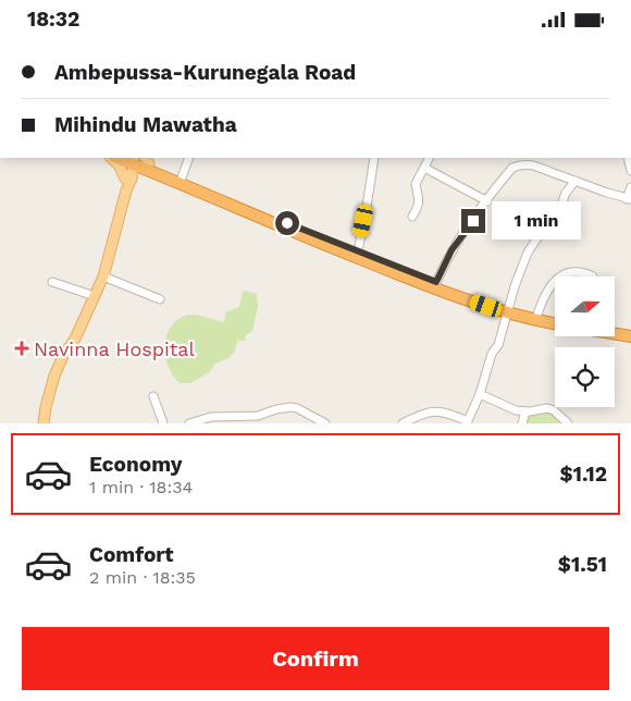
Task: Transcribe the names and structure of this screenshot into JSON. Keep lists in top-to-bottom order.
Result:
{
  "places": {
    "health": ["Navinna Hospital"]
  },
  "north": "right",
  "page": {
    "status": "18:32",
    "banner": ["Ambepussa-Kurunegala Road", "Mihindu Mawatha"],
    "bubble": "1 min",
    "list": [
      {
        "name": "Economy",
        "note": "1 min · 18:34",
        "value": "$1.12"
      },
      {
        "name": "Comfort",
        "note": "2 min · 18:35",
        "value": "$1.51"
      }
    ],
    "buttons": "Confirm"
  }
}
